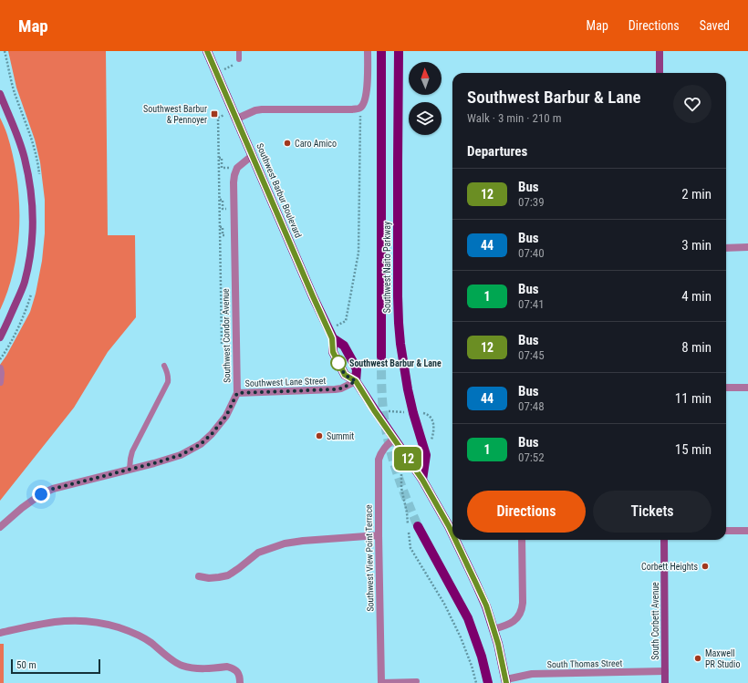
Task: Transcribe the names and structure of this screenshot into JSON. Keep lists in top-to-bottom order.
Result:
{
  "streets": {
    "main road": ["Southwest Barbur Boulevard", "Southwest Naito Parkway", "South Corbett Avenue"],
    "street": [
      "Southwest Condor Avenue",
      "Southwest Lane Street",
      "Southwest View Point Terrace",
      "South Thomas Street"
    ]
  },
  "crossings": [
    ["Southwest Barbur Boulevard", "Southwest Naito Parkway"],
    ["Southwest Barbur Boulevard", "Southwest Lane Street"],
    ["Southwest Barbur Boulevard", "Southwest View Point Terrace"],
    ["Southwest Barbur Boulevard", "South Thomas Street"],
    ["Southwest Condor Avenue", "Southwest Lane Street"],
    ["South Corbett Avenue", "South Thomas Street"]
  ],
  "places": {
    "transit": ["Southwest Barbur & Pennoyer"],
    "other": [
      "Caro Amico",
      "Southwest Barbur & Lane",
      "Summit",
      "Corbett Heights",
      "Maxwell PR Studio"
    ]
  },
  "lines": ["bus line 12"],
  "scale_bar": "50 m",
  "north": "top",
  "page": {
    "header": "Map",
    "nav": ["Map", "Directions", "Saved"],
    "on_map": "12",
    "heading": [
      ["Southwest Barbur & Lane", "Walk · 3 min · 210 m"],
      "Departures"
    ],
    "list": [
      {
        "mark": "12",
        "name": "Bus",
        "note": "07:39",
        "value": "2 min"
      },
      {
        "mark": "44",
        "name": "Bus",
        "note": "07:40",
        "value": "3 min"
      },
      {
        "mark": "1",
        "name": "Bus",
        "note": "07:41",
        "value": "4 min"
      },
      {
        "mark": "12",
        "name": "Bus",
        "note": "07:45",
        "value": "8 min"
      },
      {
        "mark": "44",
        "name": "Bus",
        "note": "07:48",
        "value": "11 min"
      },
      {
        "mark": "1",
        "name": "Bus",
        "note": "07:52",
        "value": "15 min"
      }
    ],
    "buttons": ["Directions", "Tickets"],
    "scale": "50 m"
  }
}
